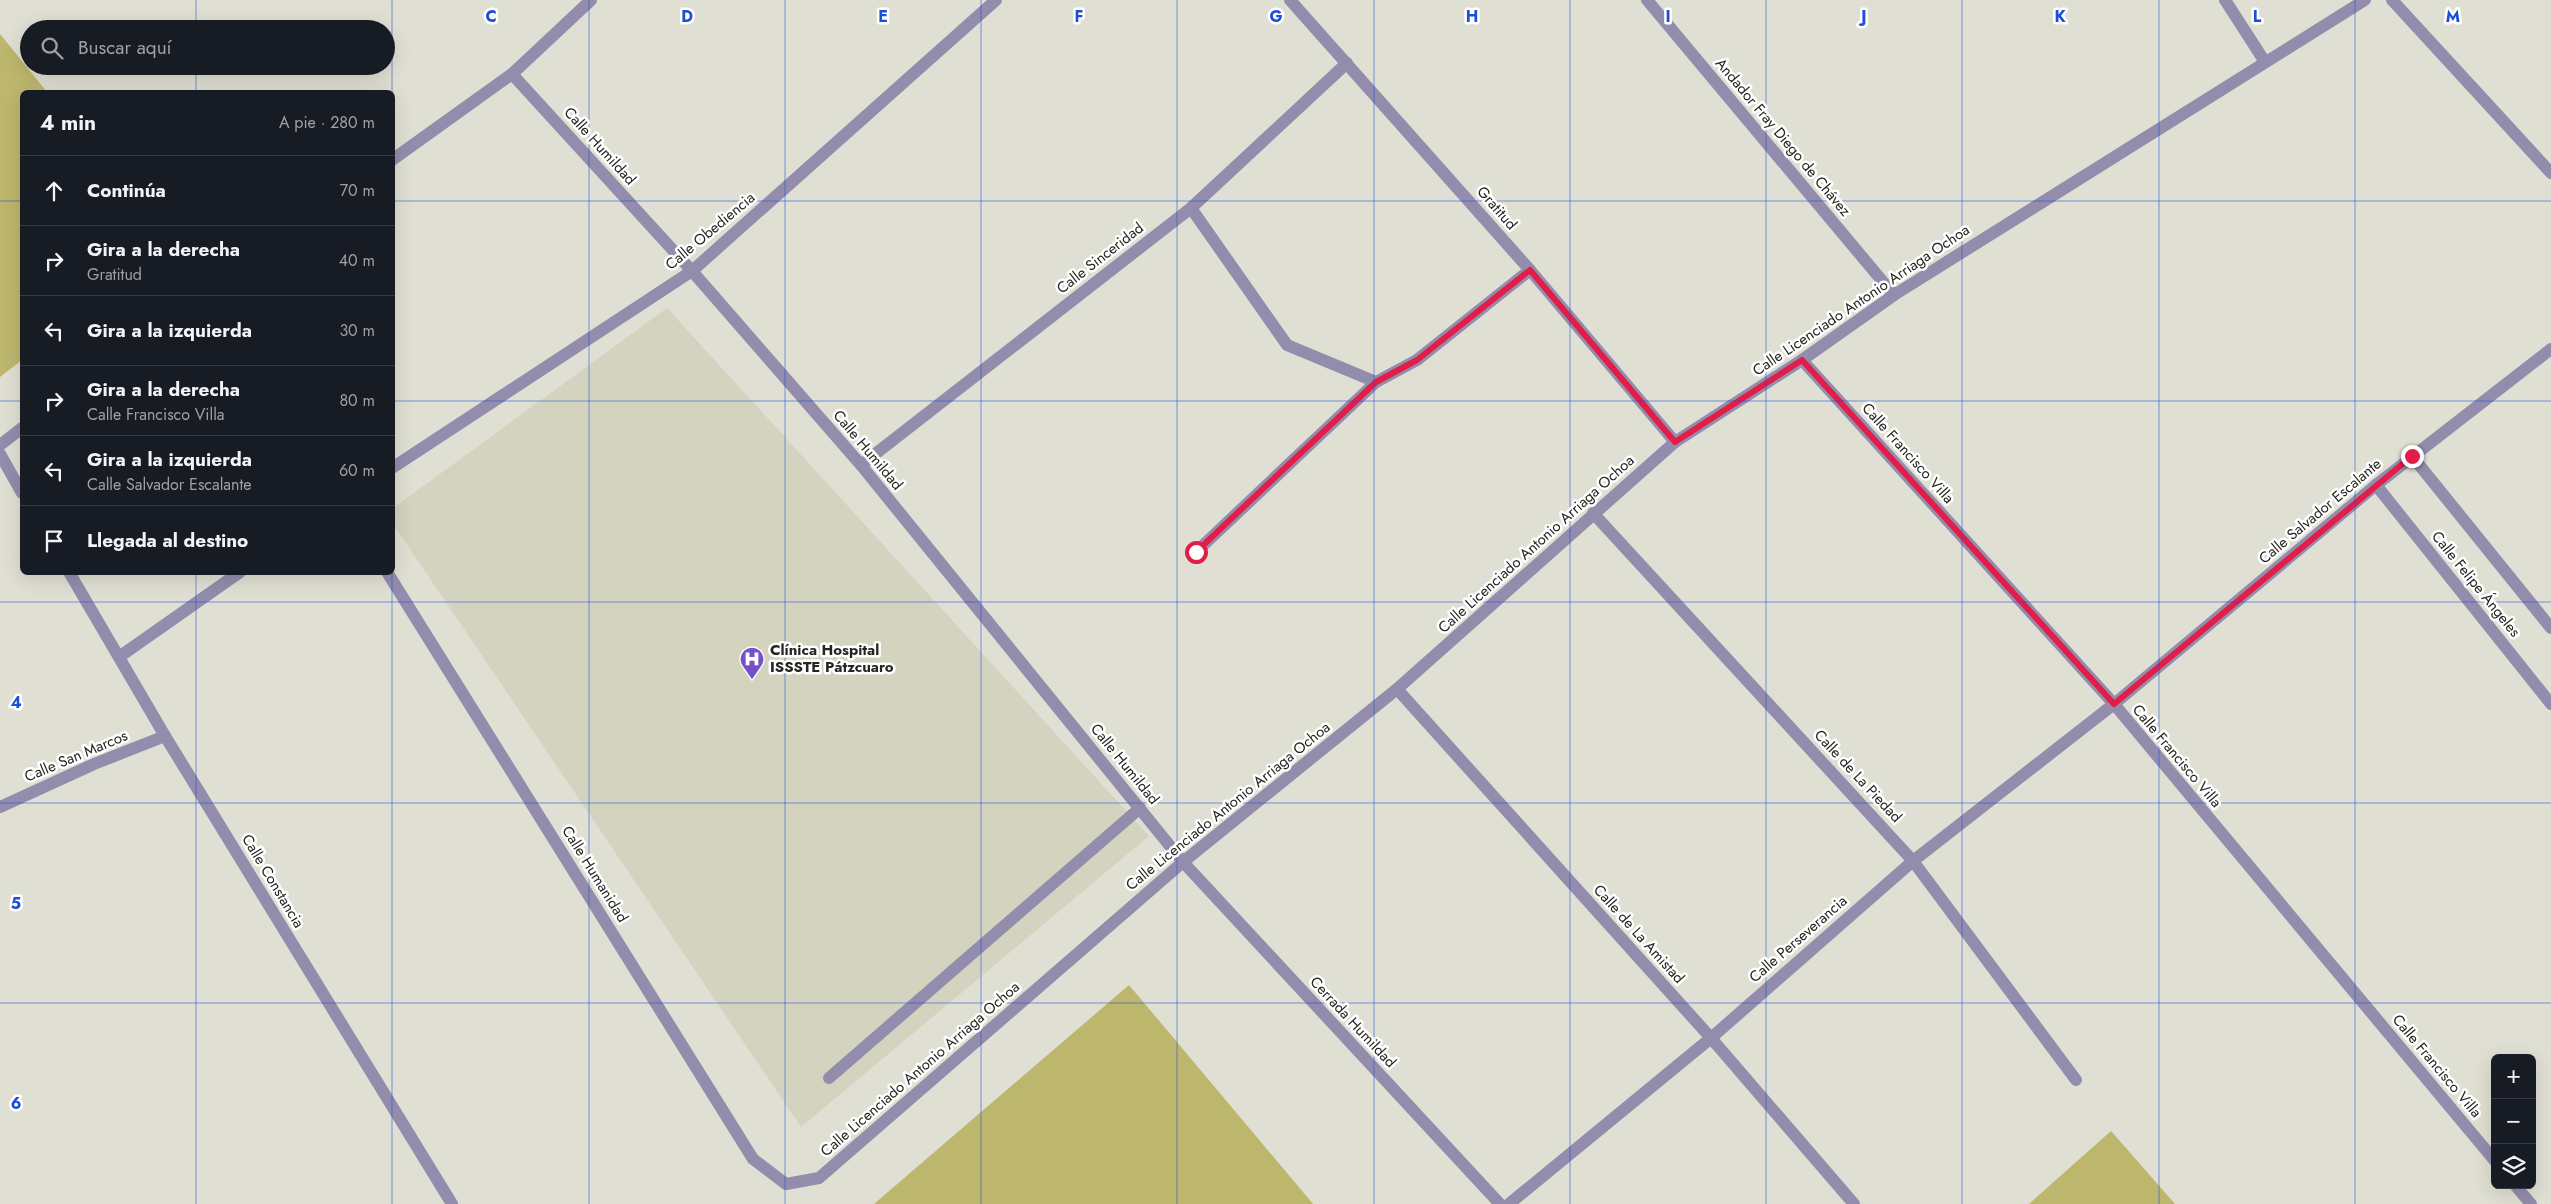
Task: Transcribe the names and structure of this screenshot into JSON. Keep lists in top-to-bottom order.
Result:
{
  "streets": {
    "street": [
      "Andador Fray Diego de Chávez",
      "Calle Humildad",
      "Gratitud",
      "Calle Obediencia",
      "Calle Sinceridad",
      "Calle Licenciado Antonio Arriaga Ochoa",
      "Calle Francisco Villa",
      "Calle Salvador Escalante",
      "Calle Felipe Ángeles",
      "Calle San Marcos",
      "Calle de La Piedad",
      "Calle Humanidad",
      "Calle Constancia",
      "Calle de La Amistad",
      "Calle Perseverancia",
      "Cerrada Humildad"
    ]
  },
  "crossings": [
    ["Andador Fray Diego de Chávez", "Calle Licenciado Antonio Arriaga Ochoa"],
    ["Calle Humildad", "Calle Obediencia"],
    ["Calle Humildad", "Calle Sinceridad"],
    ["Calle Humildad", "Calle Licenciado Antonio Arriaga Ochoa"],
    ["Calle Humildad", "Cerrada Humildad"],
    ["Gratitud", "Calle Sinceridad"],
    ["Gratitud", "Calle Licenciado Antonio Arriaga Ochoa"],
    ["Calle Licenciado Antonio Arriaga Ochoa", "Calle Francisco Villa"],
    ["Calle Licenciado Antonio Arriaga Ochoa", "Calle de La Piedad"],
    ["Calle Licenciado Antonio Arriaga Ochoa", "Calle Humanidad"],
    ["Calle Licenciado Antonio Arriaga Ochoa", "Calle de La Amistad"],
    ["Calle Licenciado Antonio Arriaga Ochoa", "Cerrada Humildad"],
    ["Calle Francisco Villa", "Calle Salvador Escalante"],
    ["Calle Francisco Villa", "Calle Perseverancia"],
    ["Calle Salvador Escalante", "Calle Felipe Ángeles"],
    ["Calle Salvador Escalante", "Calle Perseverancia"],
    ["Calle San Marcos", "Calle Constancia"],
    ["Calle de La Piedad", "Calle Perseverancia"],
    ["Calle de La Amistad", "Calle Perseverancia"]
  ],
  "places": {
    "hospital": ["Clínica Hospital ISSSTE Pátzcuaro"]
  },
  "page": {
    "search": "Buscar aquí",
    "heading": ["4 min", "A pie · 280 m"],
    "list": [
      ["Continúa", "70 m"],
      ["Gira a la derecha", "Gratitud", "40 m"],
      ["Gira a la izquierda", "30 m"],
      ["Gira a la derecha", "Calle Francisco Villa", "80 m"],
      ["Gira a la izquierda", "Calle Salvador Escalante", "60 m"],
      "Llegada al destino"
    ],
    "map_buttons": ["+", "−"]
  },
  "grid": {
    "columns": [
      "C",
      "D",
      "E",
      "F",
      "G",
      "H",
      "I",
      "J",
      "K",
      "L",
      "M"
    ],
    "rows": ["4", "5", "6"]
  }
}
